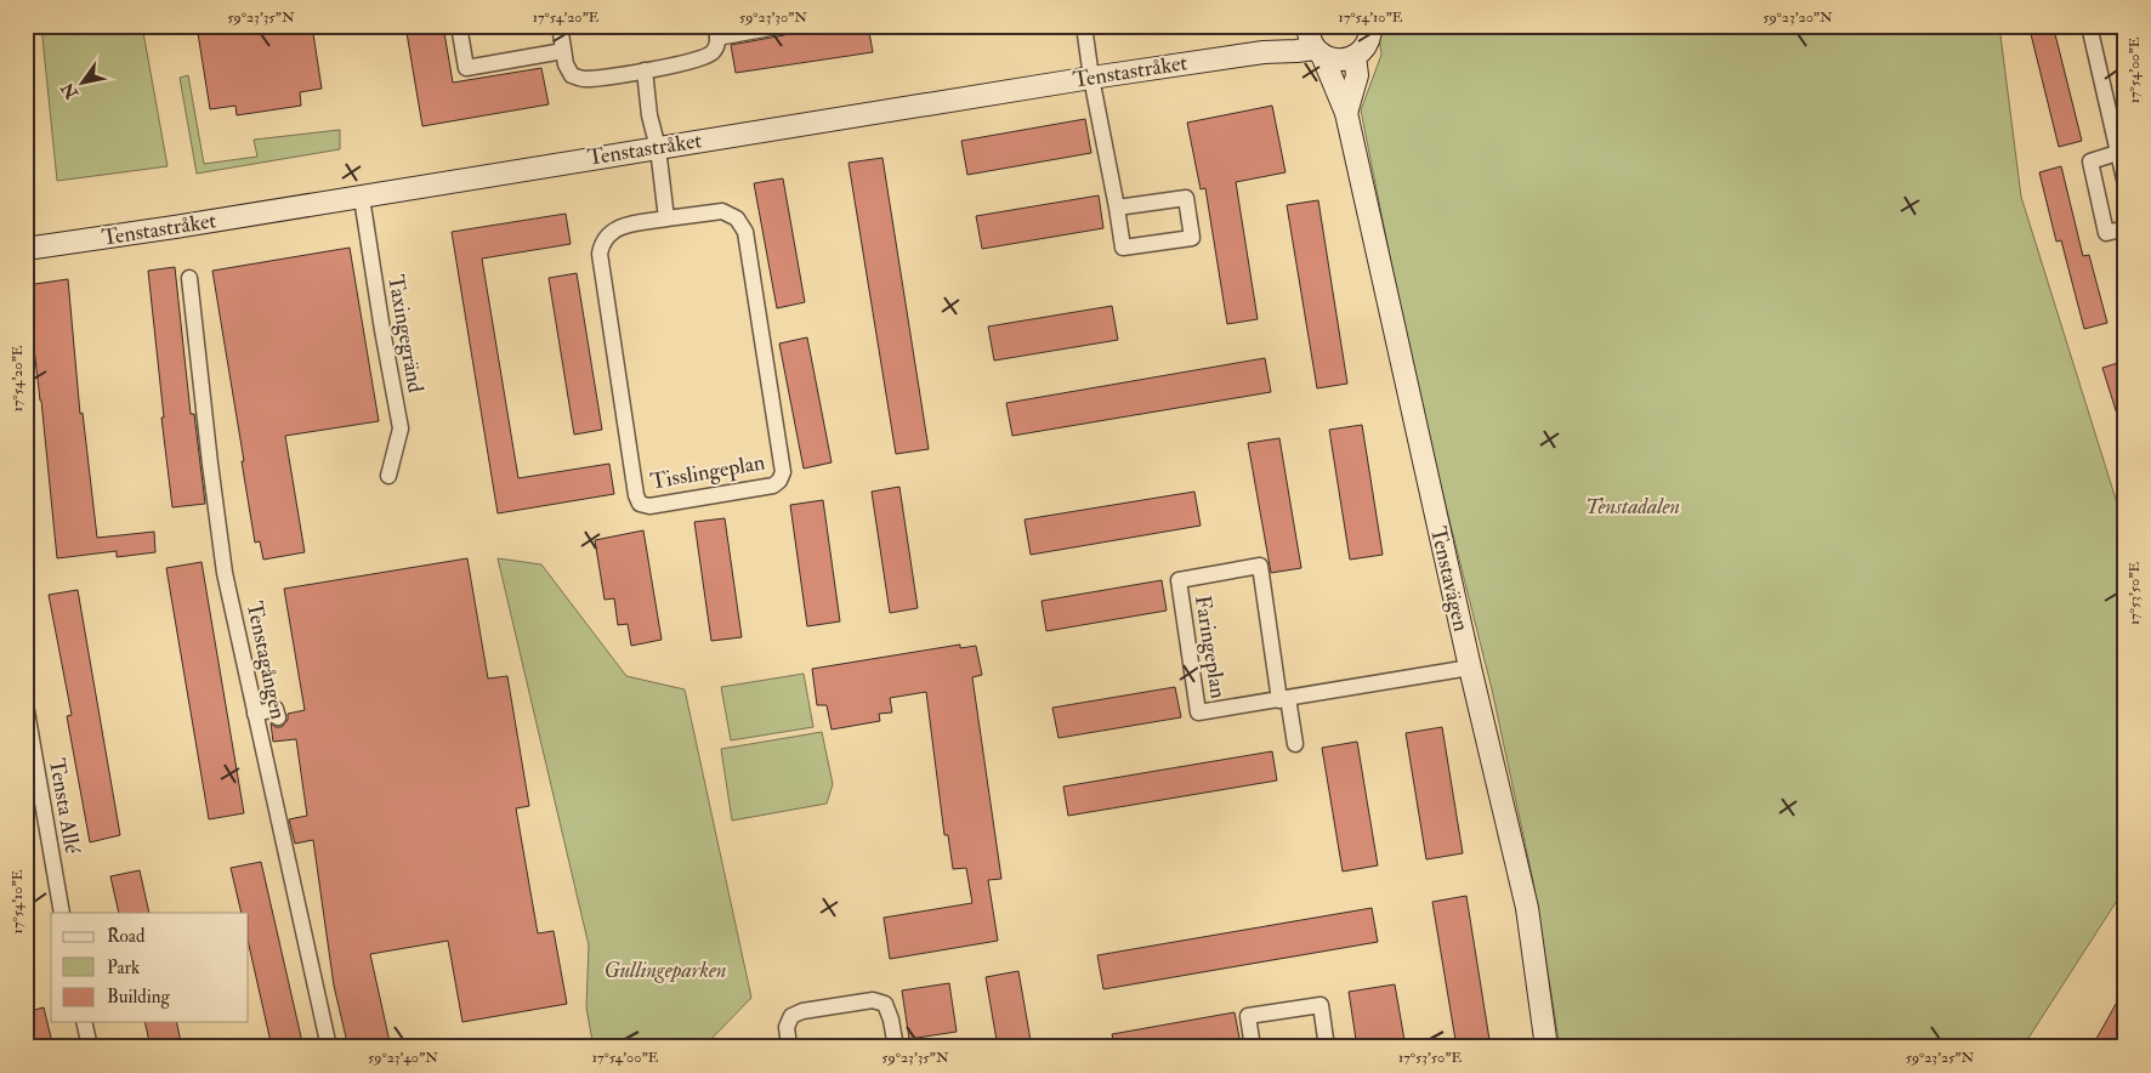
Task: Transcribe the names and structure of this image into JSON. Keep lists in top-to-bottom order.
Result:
{
  "streets": {
    "street": [
      "Tenstastråket",
      "Taxingegränd",
      "Tisslingeplan",
      "Tenstavägen",
      "Faringeplan",
      "Tenstagången",
      "Tensta Allé"
    ]
  },
  "crossings": [
    ["Tenstastråket", "Taxingegränd"],
    ["Tenstastråket", "Tenstavägen"],
    ["Tenstavägen", "Faringeplan"]
  ],
  "parks": ["Tenstadalen", "Gullingeparken"],
  "legend": ["Road", "Park", "Building"],
  "north": "bottom left",
  "coordinates": [
    "59°23'35\"N",
    "17°54'20\"E",
    "59°23'30\"N",
    "17°54'10\"E",
    "59°23'20\"N",
    "17°54'00\"E",
    "17°53'50\"E",
    "59°23'40\"N",
    "59°23'25\"N"
  ]
}
